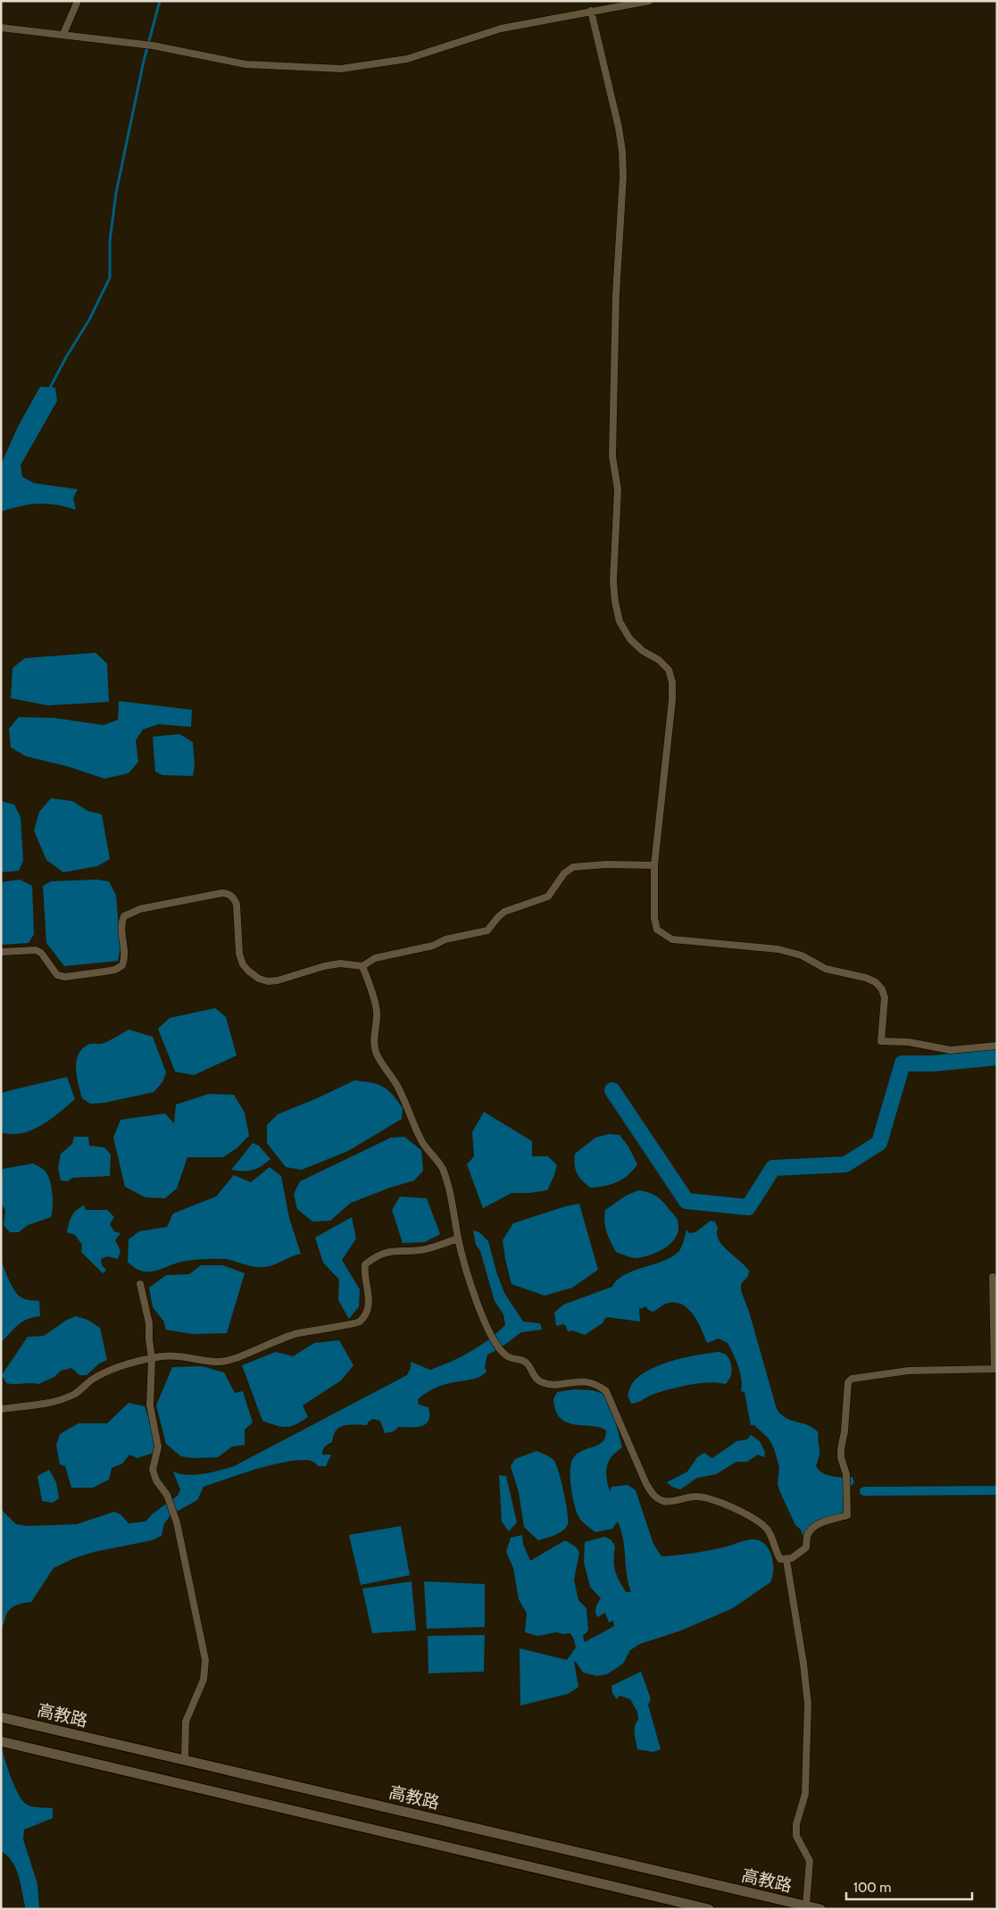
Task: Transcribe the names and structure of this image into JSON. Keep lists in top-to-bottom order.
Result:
{
  "streets": {
    "main road": ["高教路"]
  },
  "scale_bar": "100 m"
}
